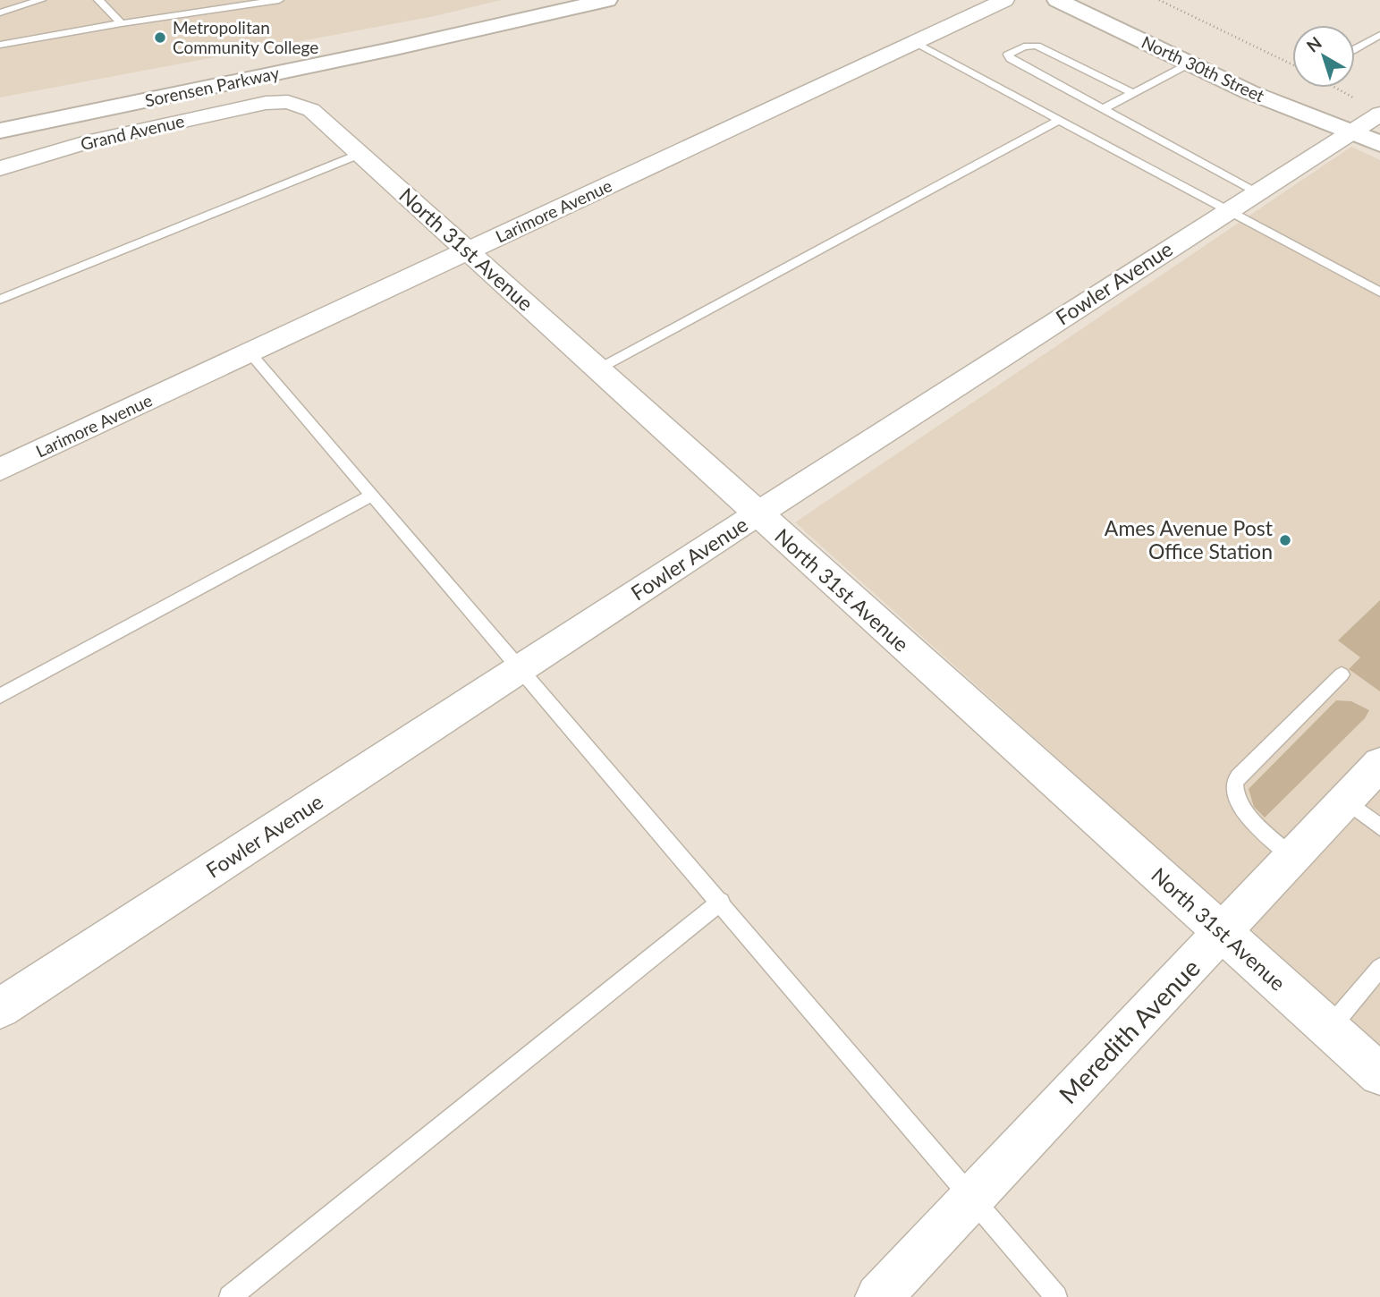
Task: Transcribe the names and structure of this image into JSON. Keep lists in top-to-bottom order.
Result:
{
  "streets": {
    "main road": ["North 30th Street", "Sorensen Parkway"],
    "street": [
      "Grand Avenue",
      "Larimore Avenue",
      "North 31st Avenue",
      "Fowler Avenue",
      "Meredith Avenue"
    ]
  },
  "crossings": [
    ["North 30th Street", "Fowler Avenue"],
    ["Grand Avenue", "North 31st Avenue"],
    ["Larimore Avenue", "North 31st Avenue"],
    ["North 31st Avenue", "Fowler Avenue"],
    ["North 31st Avenue", "Meredith Avenue"]
  ],
  "places": ["Metropolitan Community College", "Ames Avenue Post Office Station"],
  "north": "top left"
}
